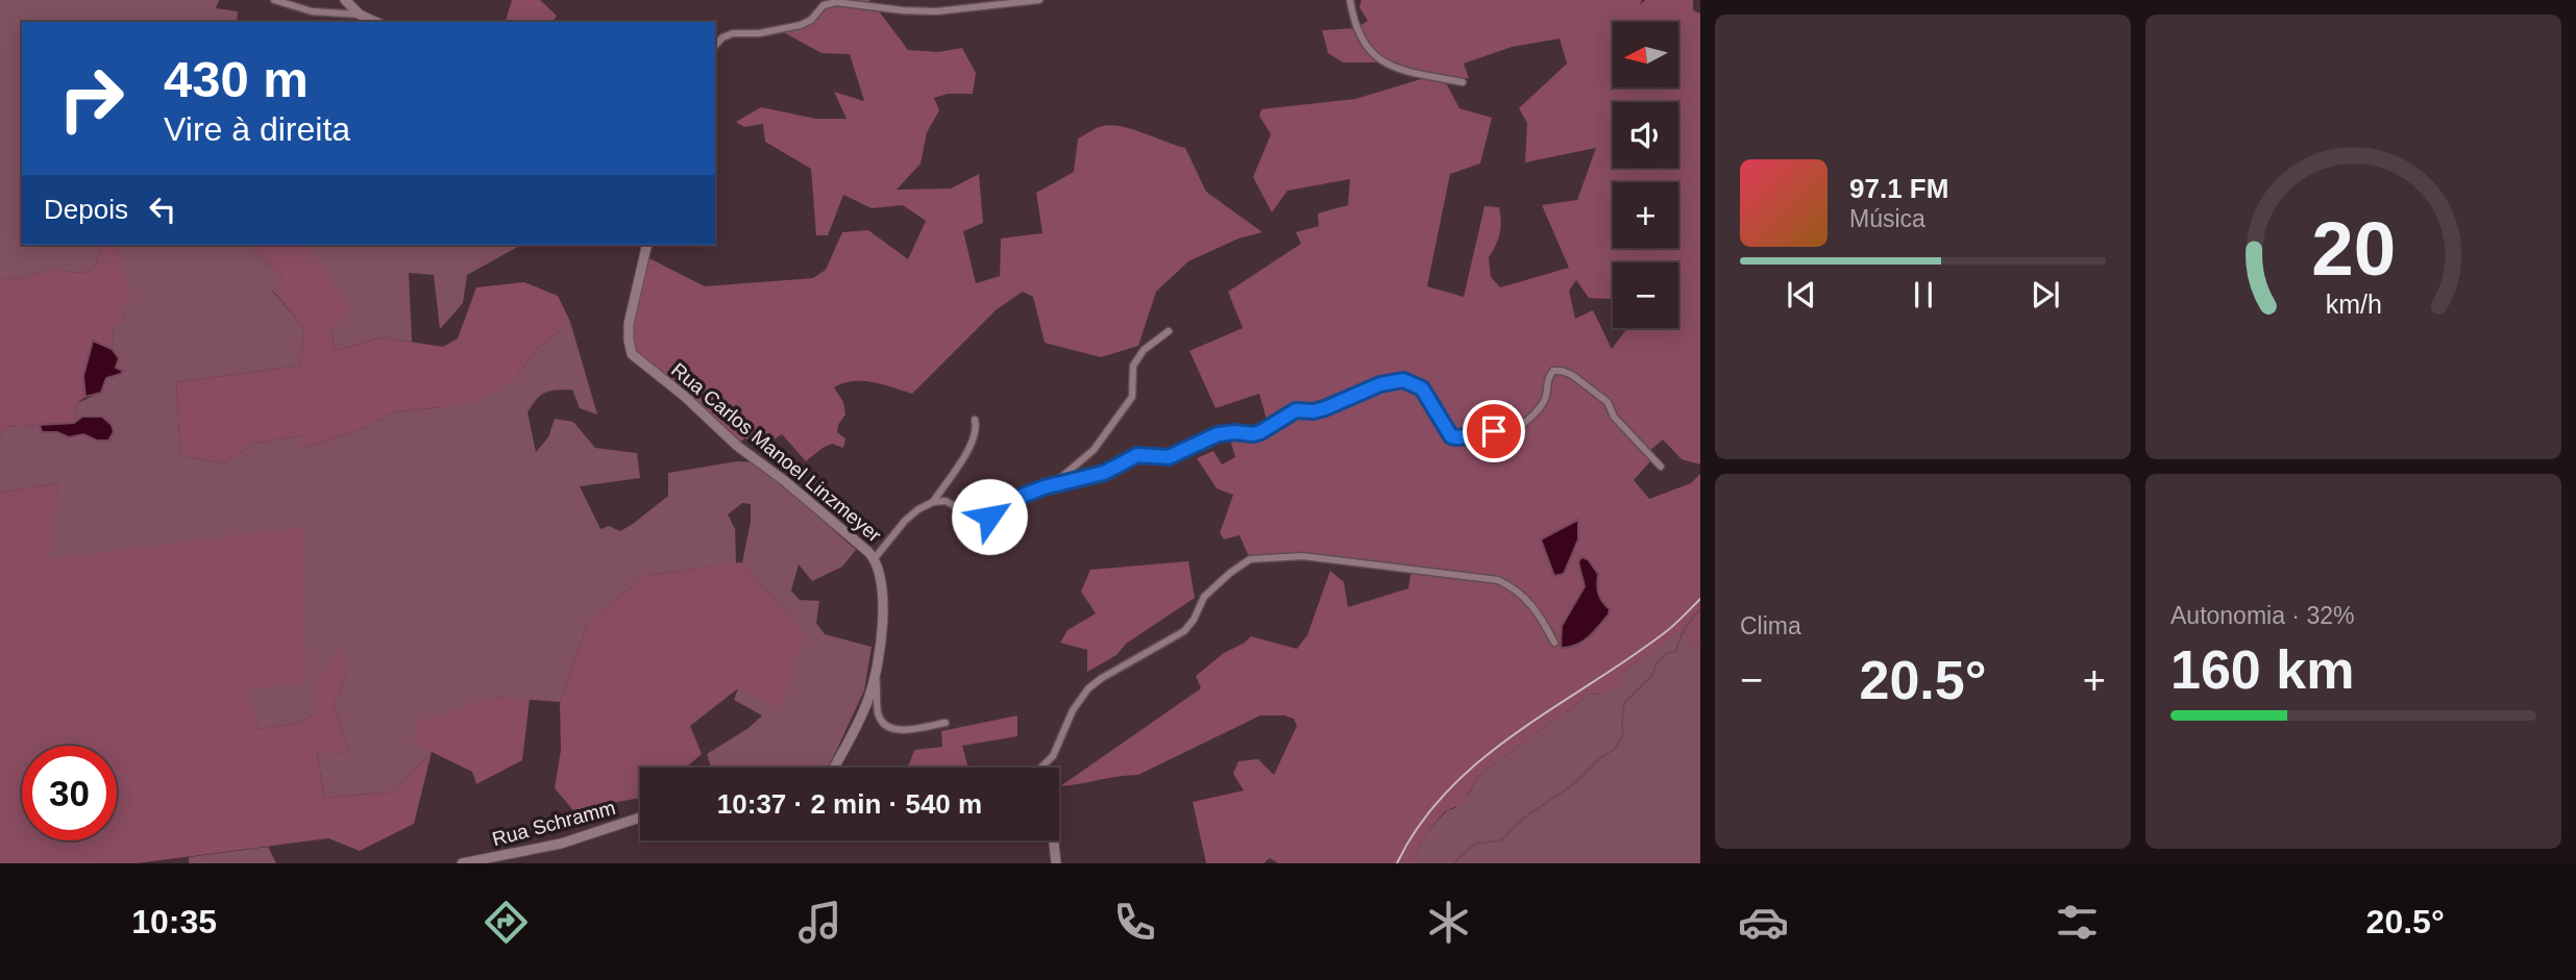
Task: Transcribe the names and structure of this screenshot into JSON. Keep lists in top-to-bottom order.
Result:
{
  "streets": {
    "street": ["Rua Carlos Manoel Linzmeyer", "Rua Schramm"]
  },
  "north": "left",
  "page": {
    "map_buttons": ["+", "−"],
    "turn": ["430 m", "Vire à direita"],
    "song": ["97.1 FM", "Música"],
    "then": "Depois",
    "tile": [
      "Clima",
      ["Autonomia · 32%", "160 km"]
    ],
    "heat": ["−", "20.5°", "+"],
    "limit": "30",
    "trip": "10:37 · 2 min · 540 m",
    "tabs": ["10:35", "20.5°"],
    "gauge": ["20", "km/h"]
  }
}
